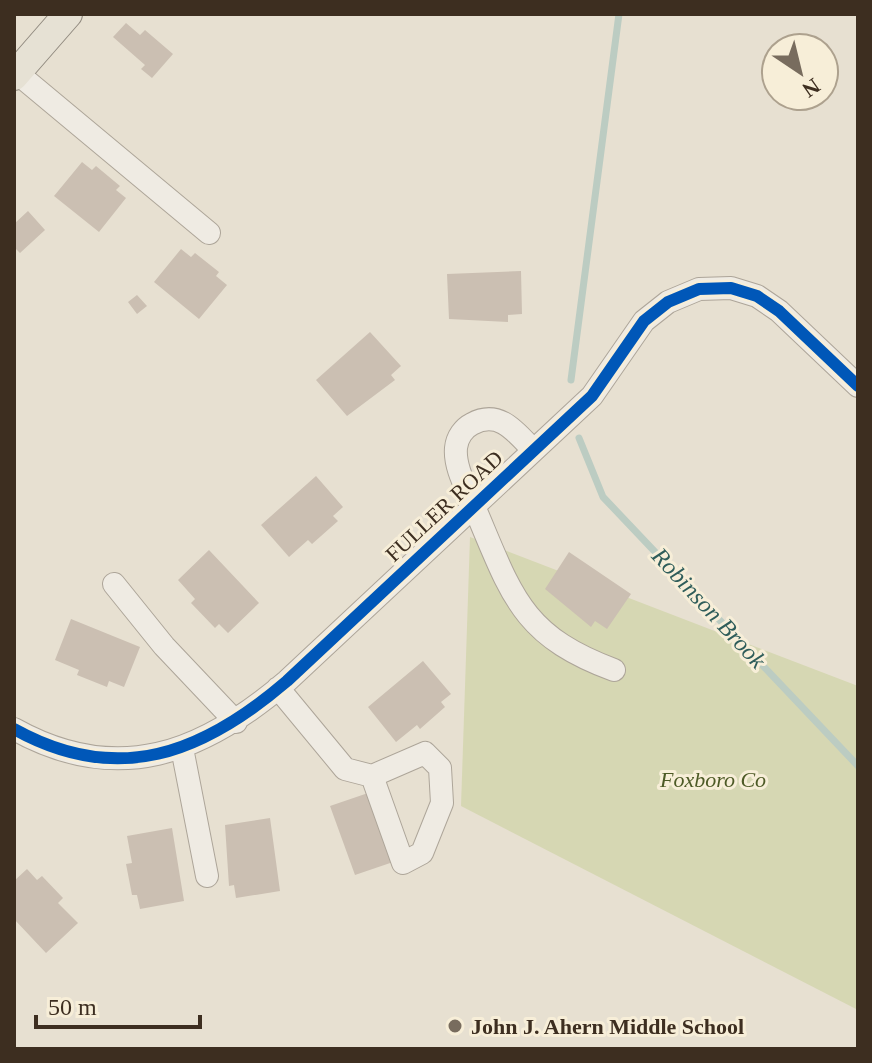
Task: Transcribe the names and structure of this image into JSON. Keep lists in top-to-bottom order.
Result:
{
  "streets": {
    "street": ["FULLER ROAD"]
  },
  "water": ["Robinson Brook"],
  "parks": ["Foxboro Co"],
  "places": ["John J. Ahern Middle School"],
  "scale_bar": "50 m",
  "north": "bottom right"
}
